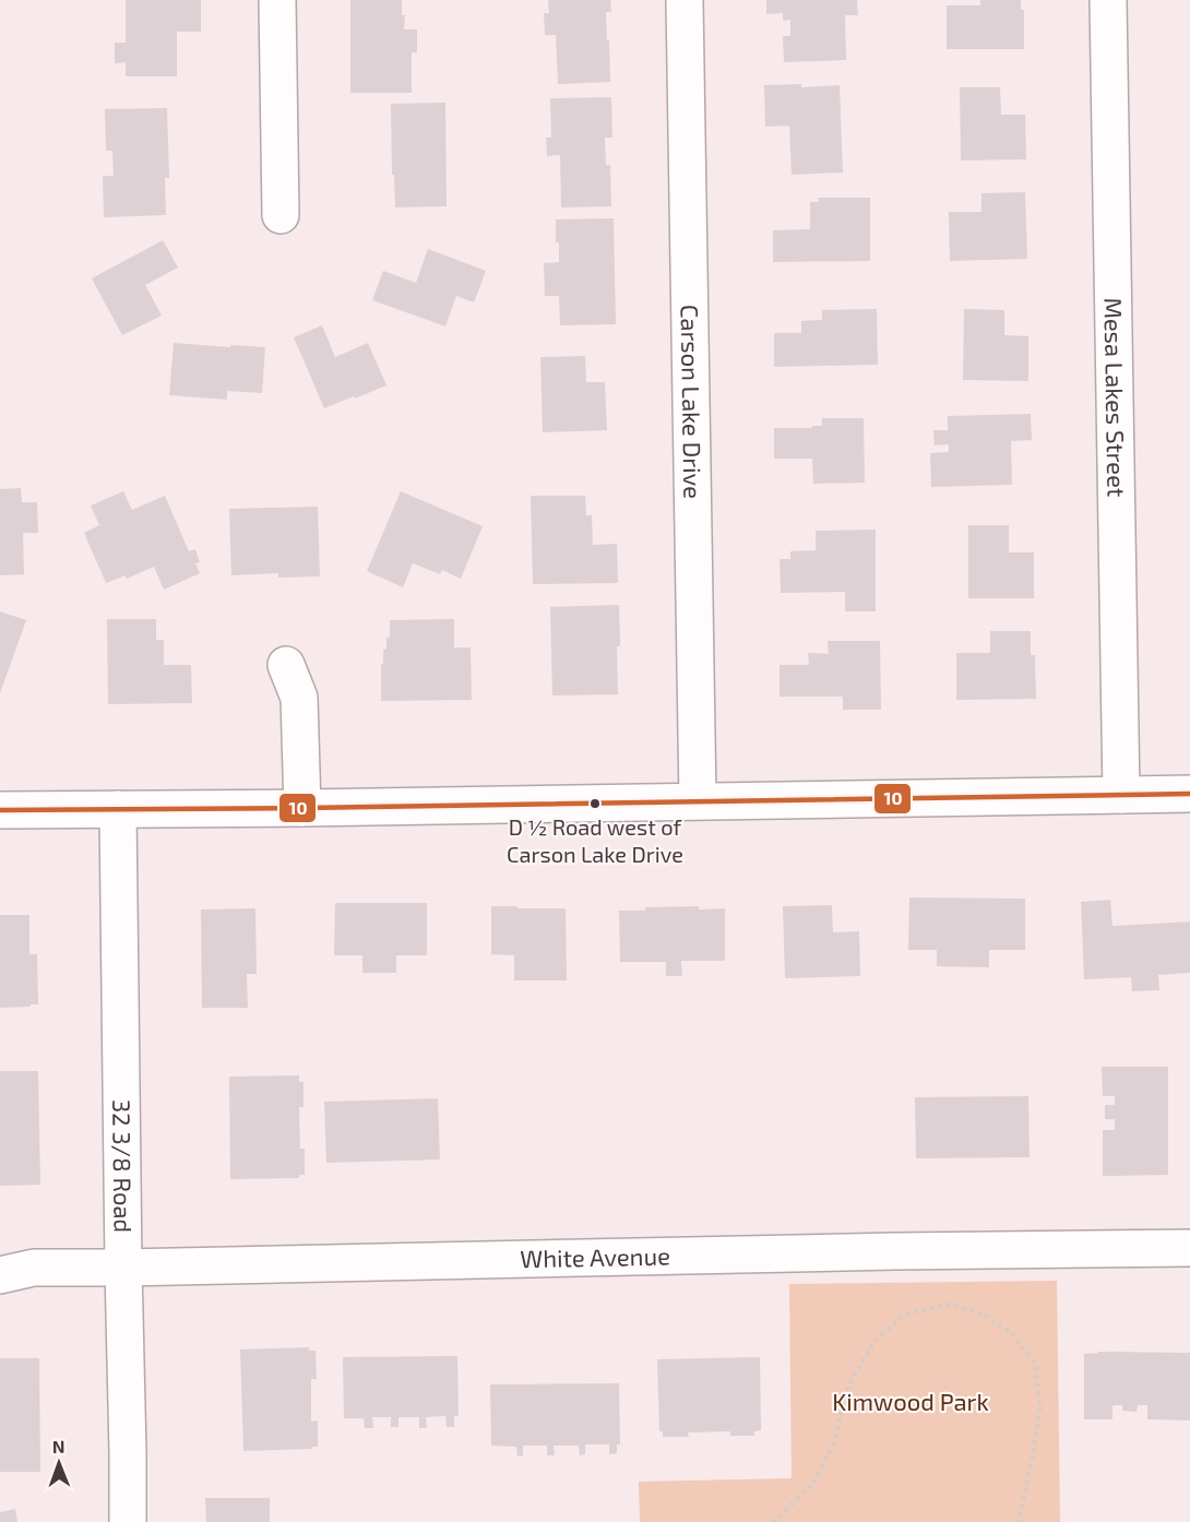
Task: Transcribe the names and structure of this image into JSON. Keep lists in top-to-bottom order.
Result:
{
  "streets": {
    "street": [
      "Mesa Lakes Street",
      "Carson Lake Drive",
      "32 3/8 Road",
      "White Avenue"
    ]
  },
  "crossings": [
    ["32 3/8 Road", "White Avenue"]
  ],
  "parks": ["Kimwood Park"],
  "places": ["D ½ Road west of Carson Lake Drive"],
  "lines": ["transit line 10"],
  "north": "top"
}
